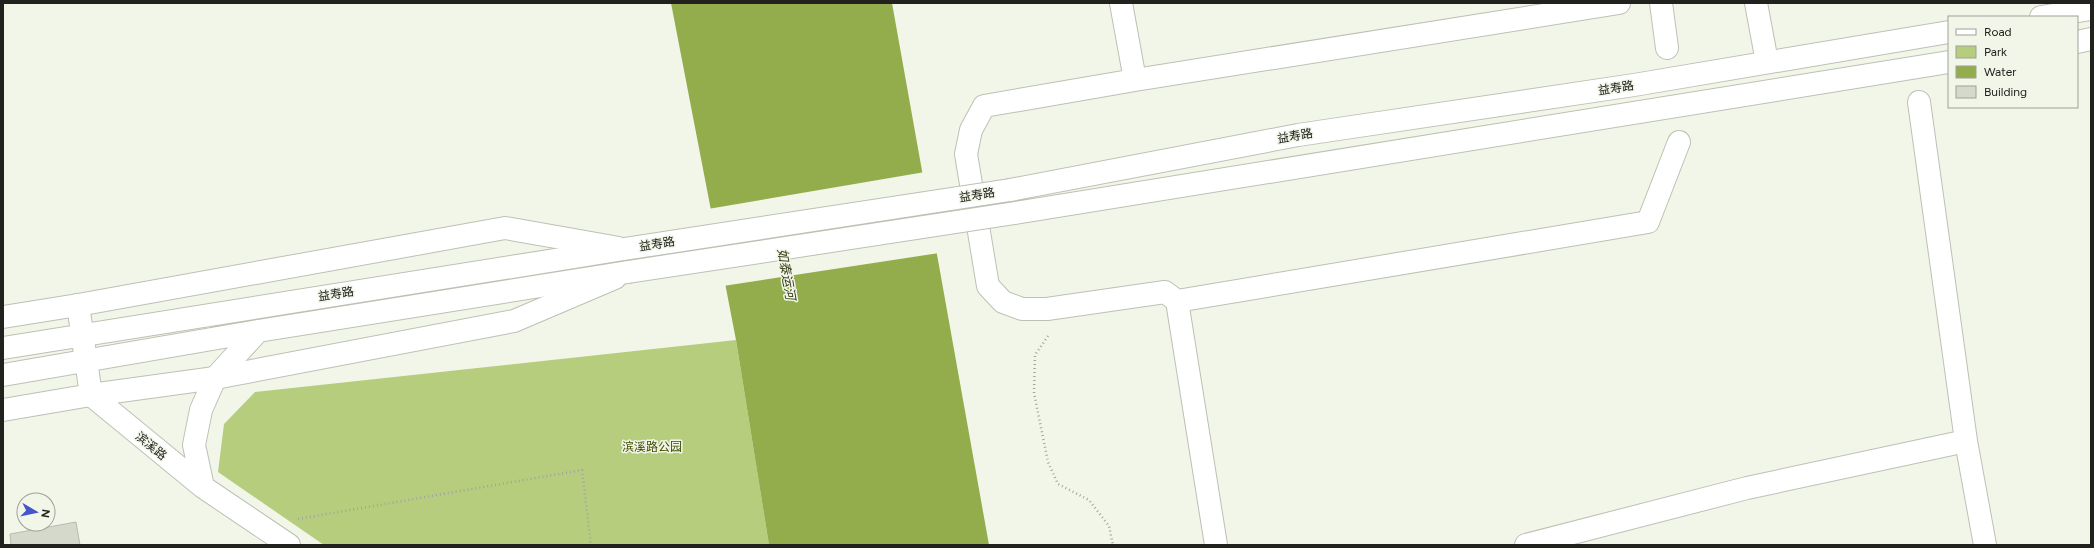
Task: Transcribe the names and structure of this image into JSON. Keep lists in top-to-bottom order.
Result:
{
  "streets": {
    "street": ["益寿路", "滨溪路"]
  },
  "water": ["如泰运河"],
  "parks": ["滨溪路公园"],
  "legend": [
    "Road",
    "Park",
    "Water",
    "Building"
  ],
  "north": "right"
}
